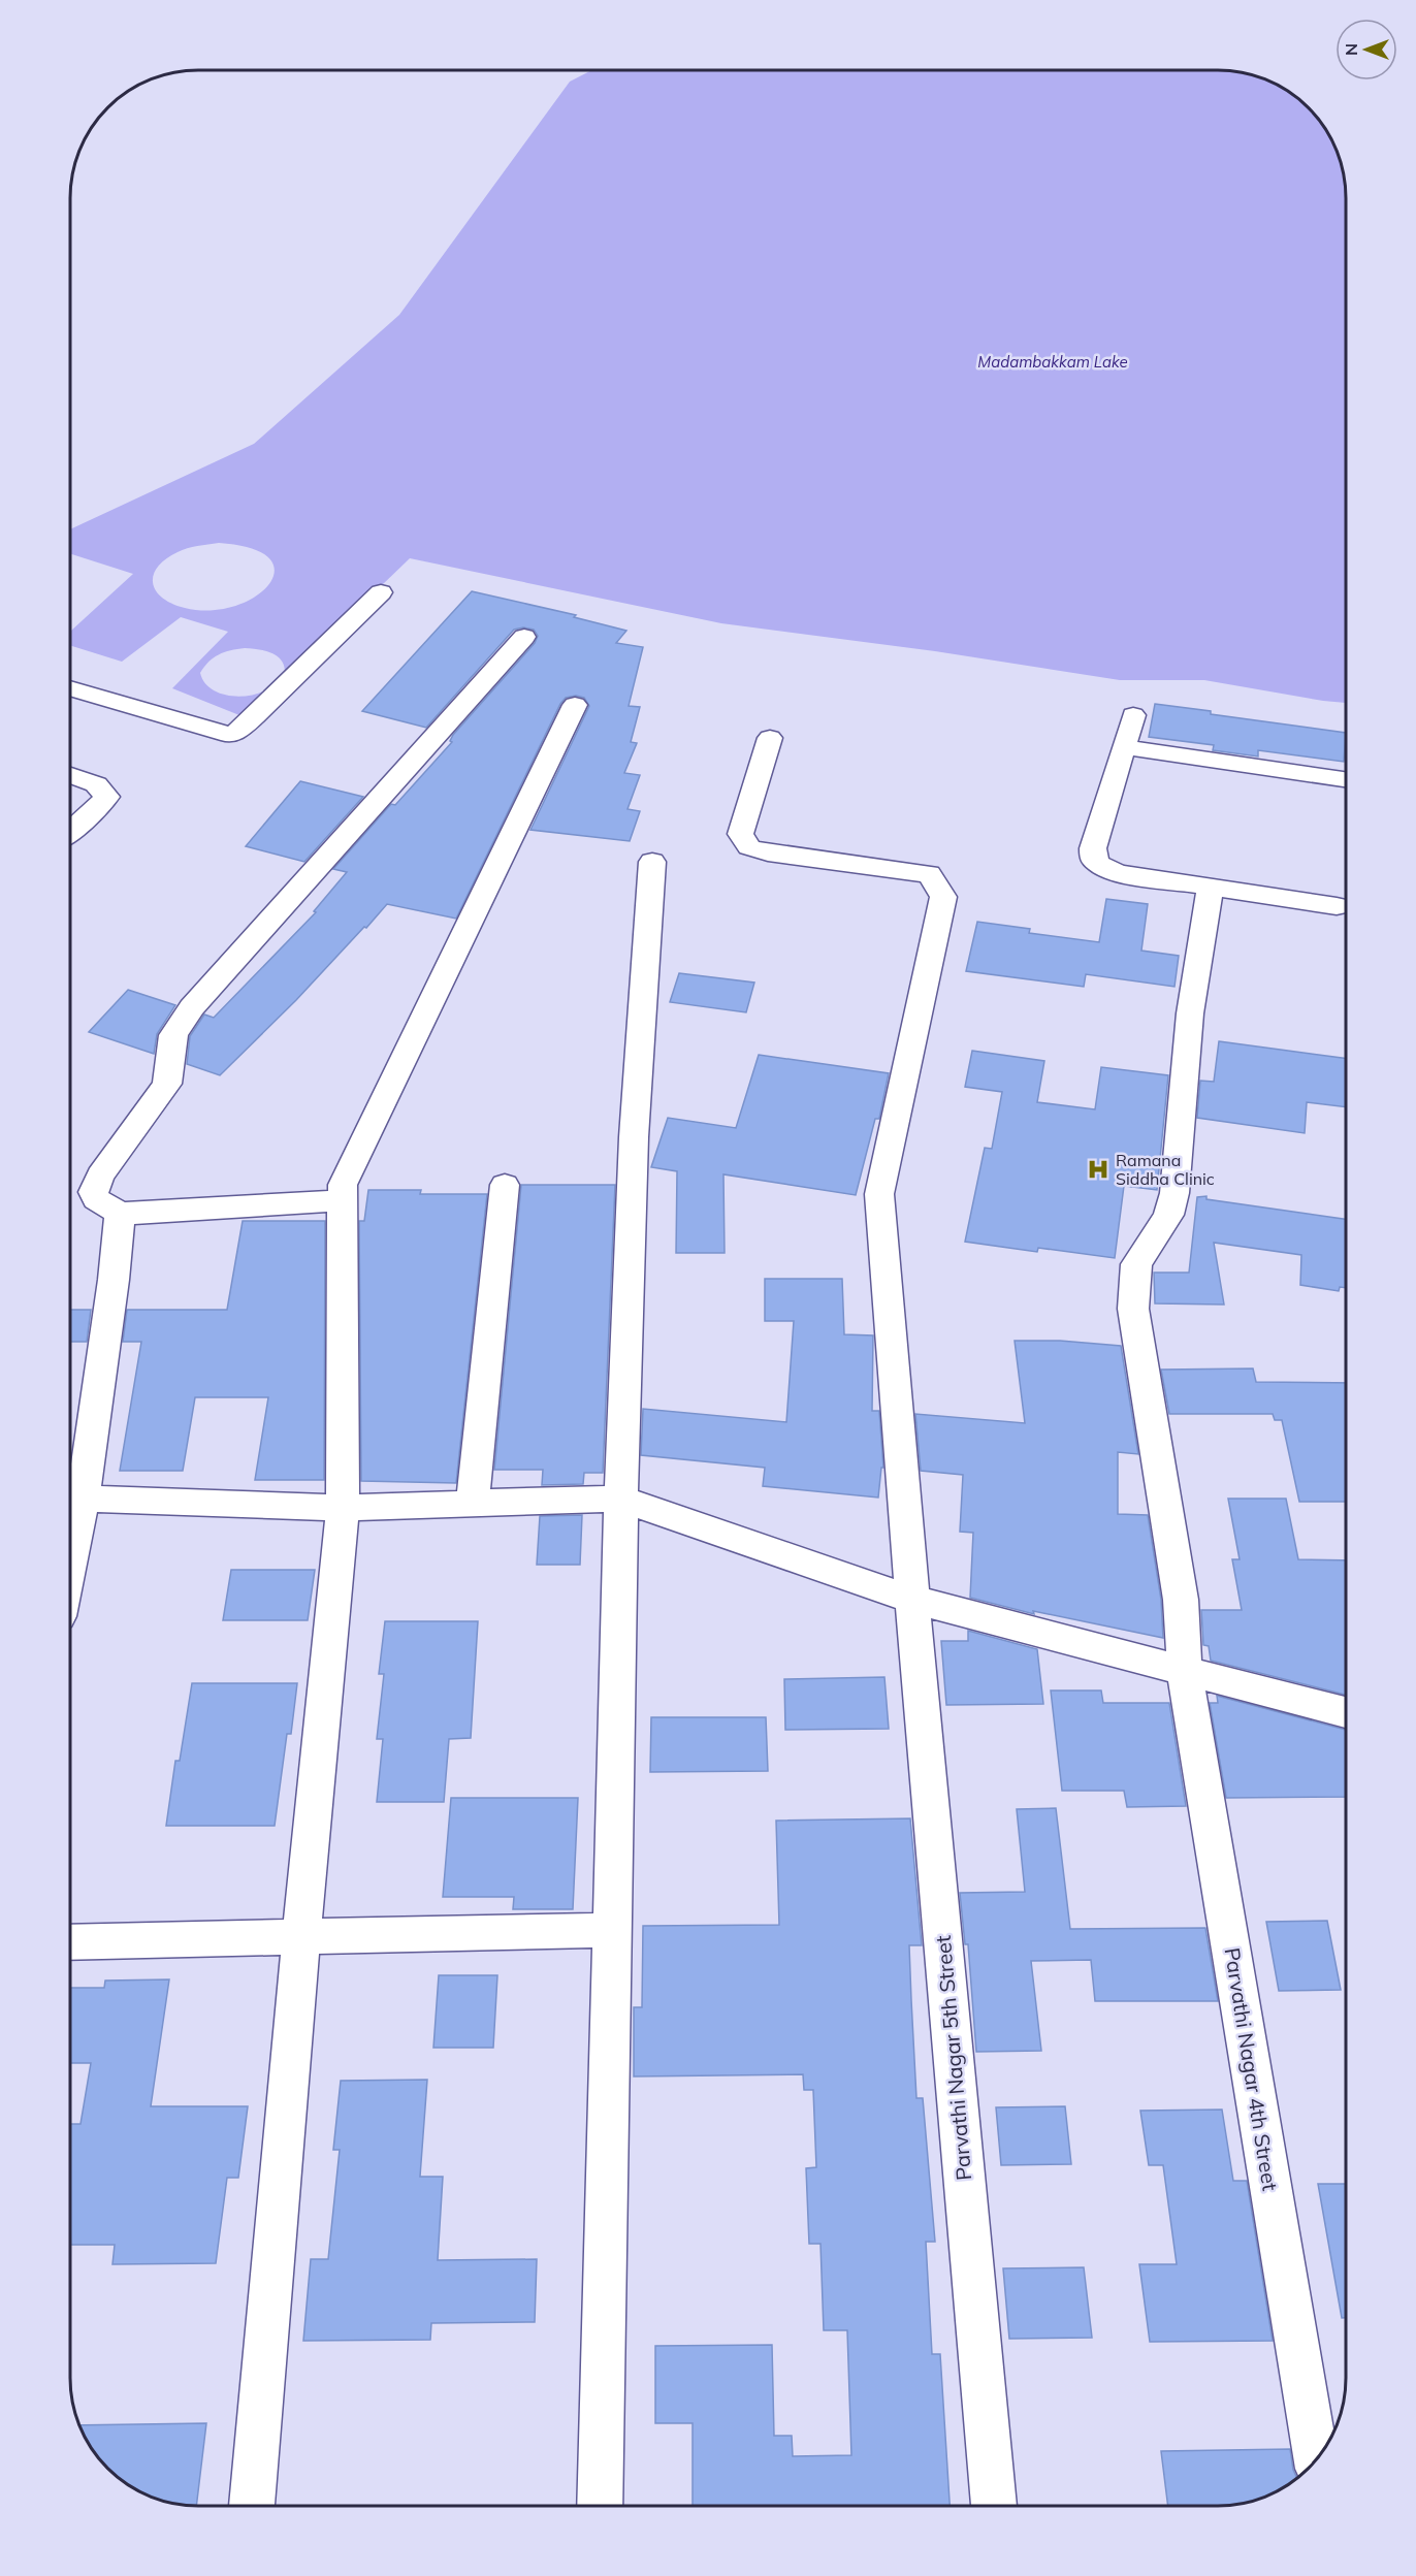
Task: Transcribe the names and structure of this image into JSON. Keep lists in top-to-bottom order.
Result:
{
  "streets": {
    "street": ["Parvathi Nagar 5th Street", "Parvathi Nagar 4th Street"]
  },
  "water": ["Madambakkam Lake"],
  "places": {
    "hospital": ["Ramana Siddha Clinic"]
  },
  "north": "left"
}
